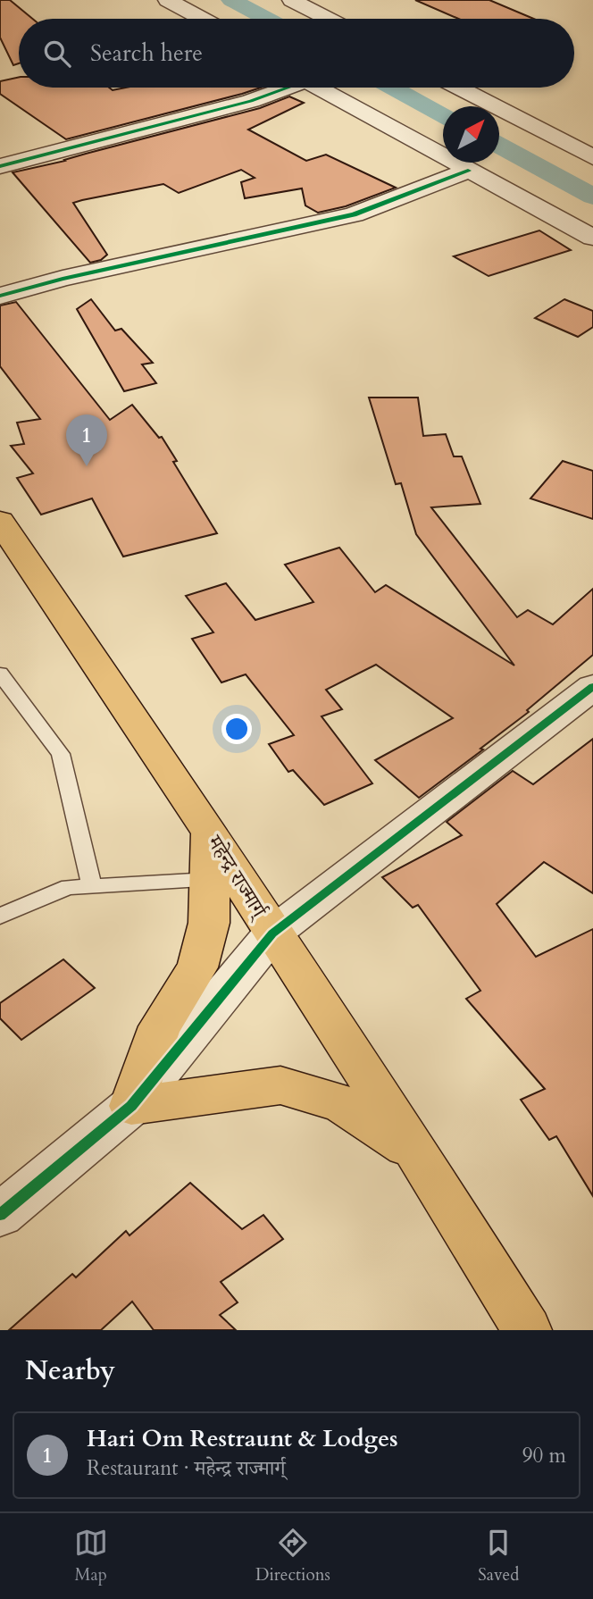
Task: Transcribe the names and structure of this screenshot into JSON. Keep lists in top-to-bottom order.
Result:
{
  "streets": {
    "highway": ["महेन्द्र राज्मार्ग्"]
  },
  "north": "top right",
  "page": {
    "search": "Search here",
    "pins": "1",
    "heading": "Nearby",
    "list": [
      {
        "mark": "1",
        "name": "Hari Om Restraunt & Lodges",
        "note": "Restaurant · महेन्द्र राज्मार्ग्",
        "value": "90 m"
      }
    ],
    "nav": ["Map", "Directions", "Saved"]
  }
}
